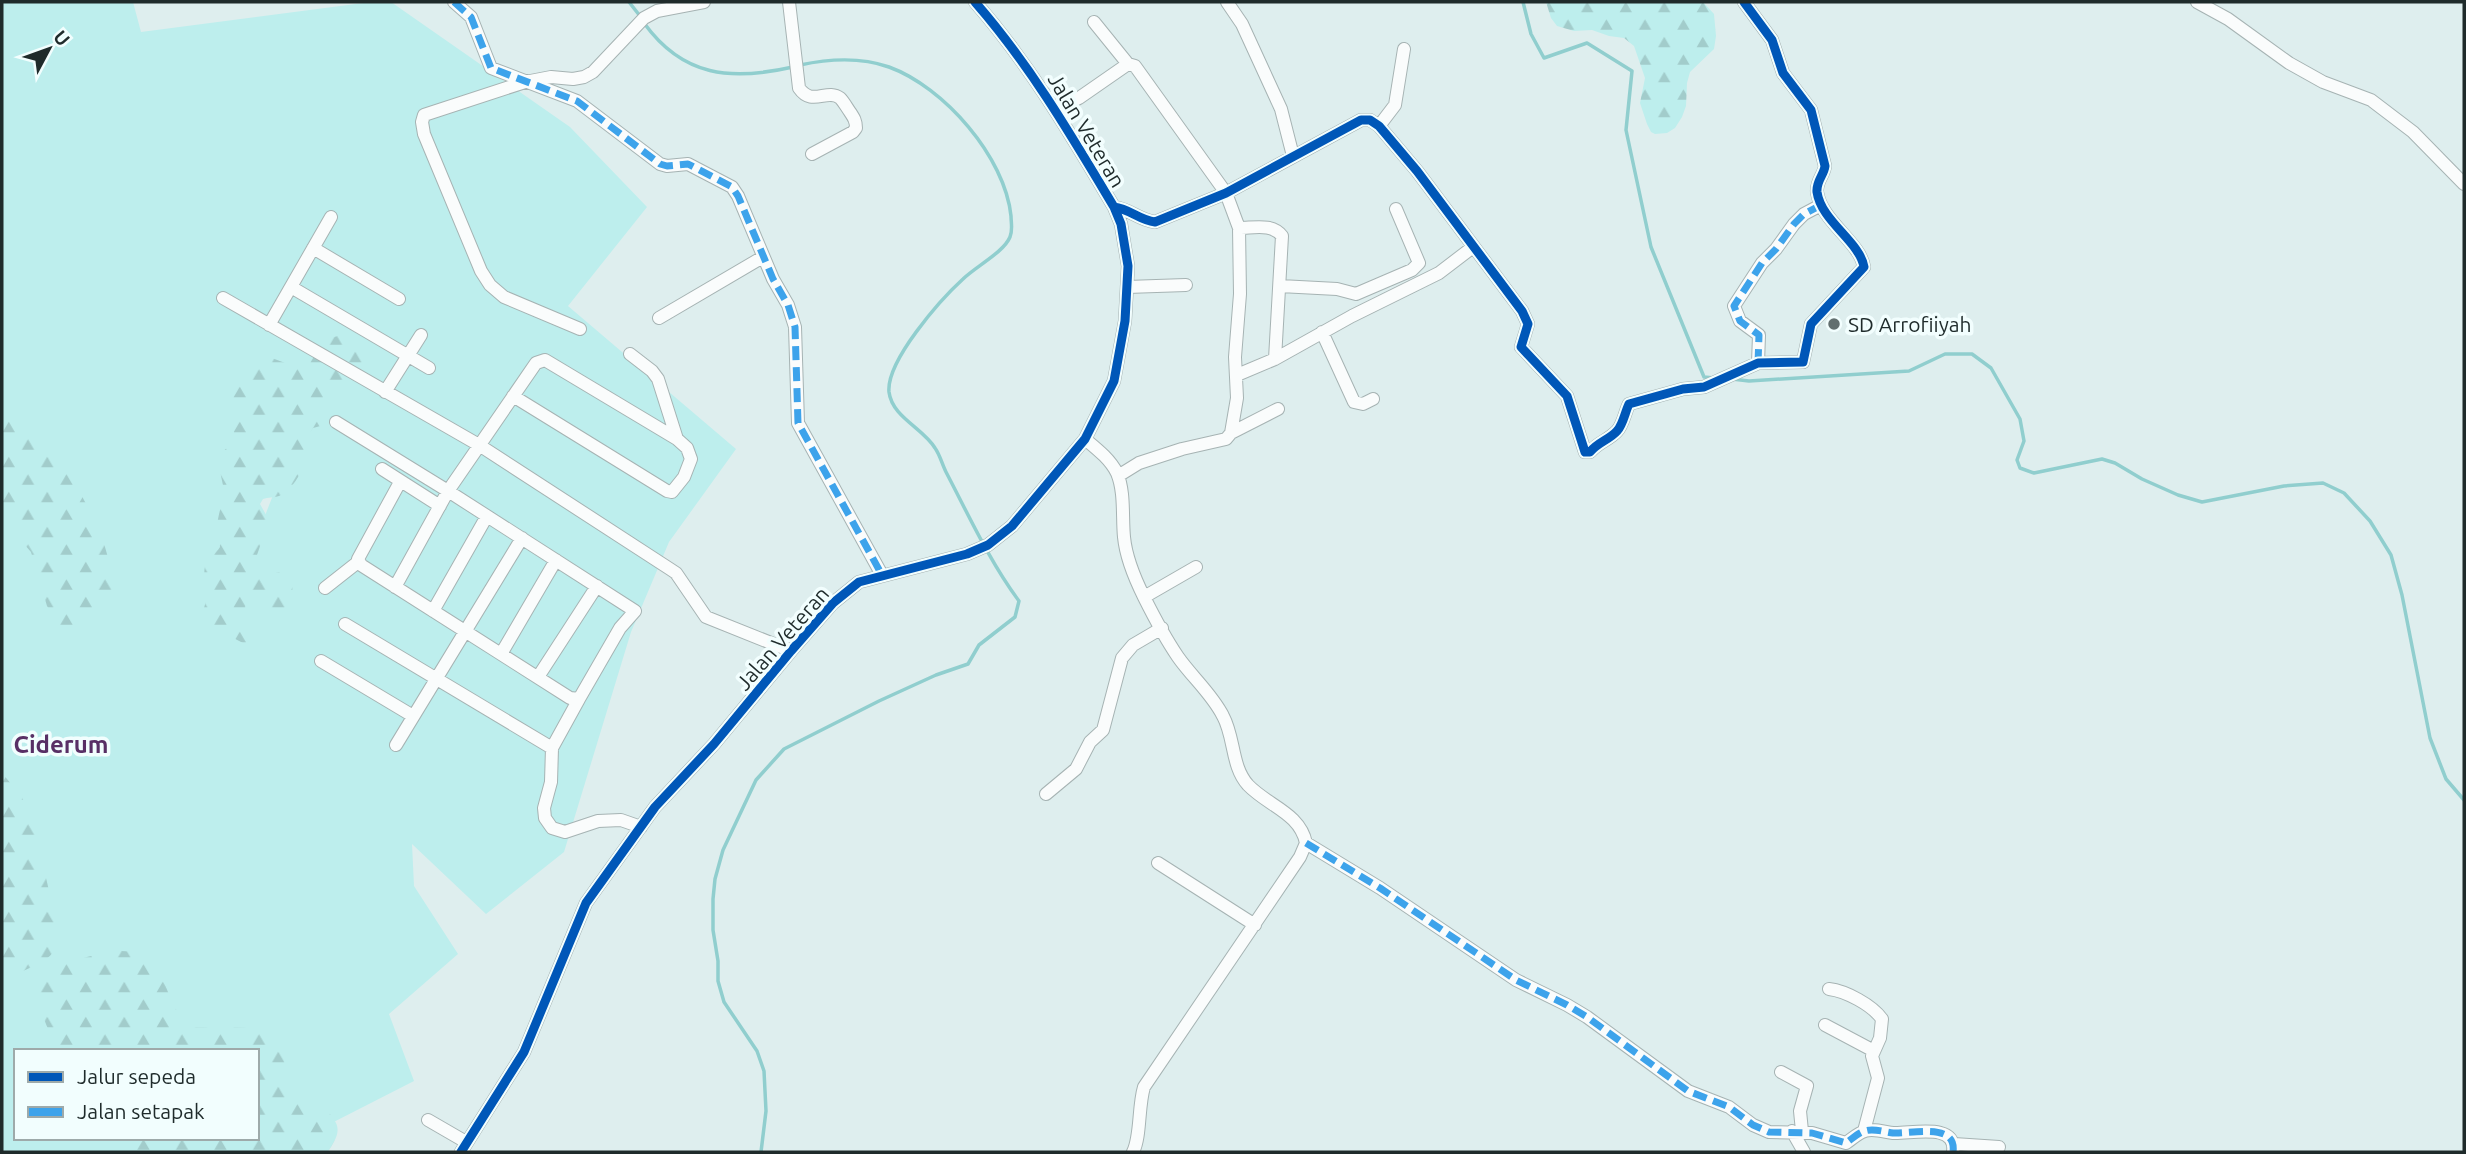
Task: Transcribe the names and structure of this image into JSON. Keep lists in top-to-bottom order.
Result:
{
  "streets": {
    "street": ["Jalan Veteran"]
  },
  "districts": ["Ciderum"],
  "places": ["SD Arrofiiyah"],
  "legend": ["Jalur sepeda", "Jalan setapak"],
  "north": "top right"
}
